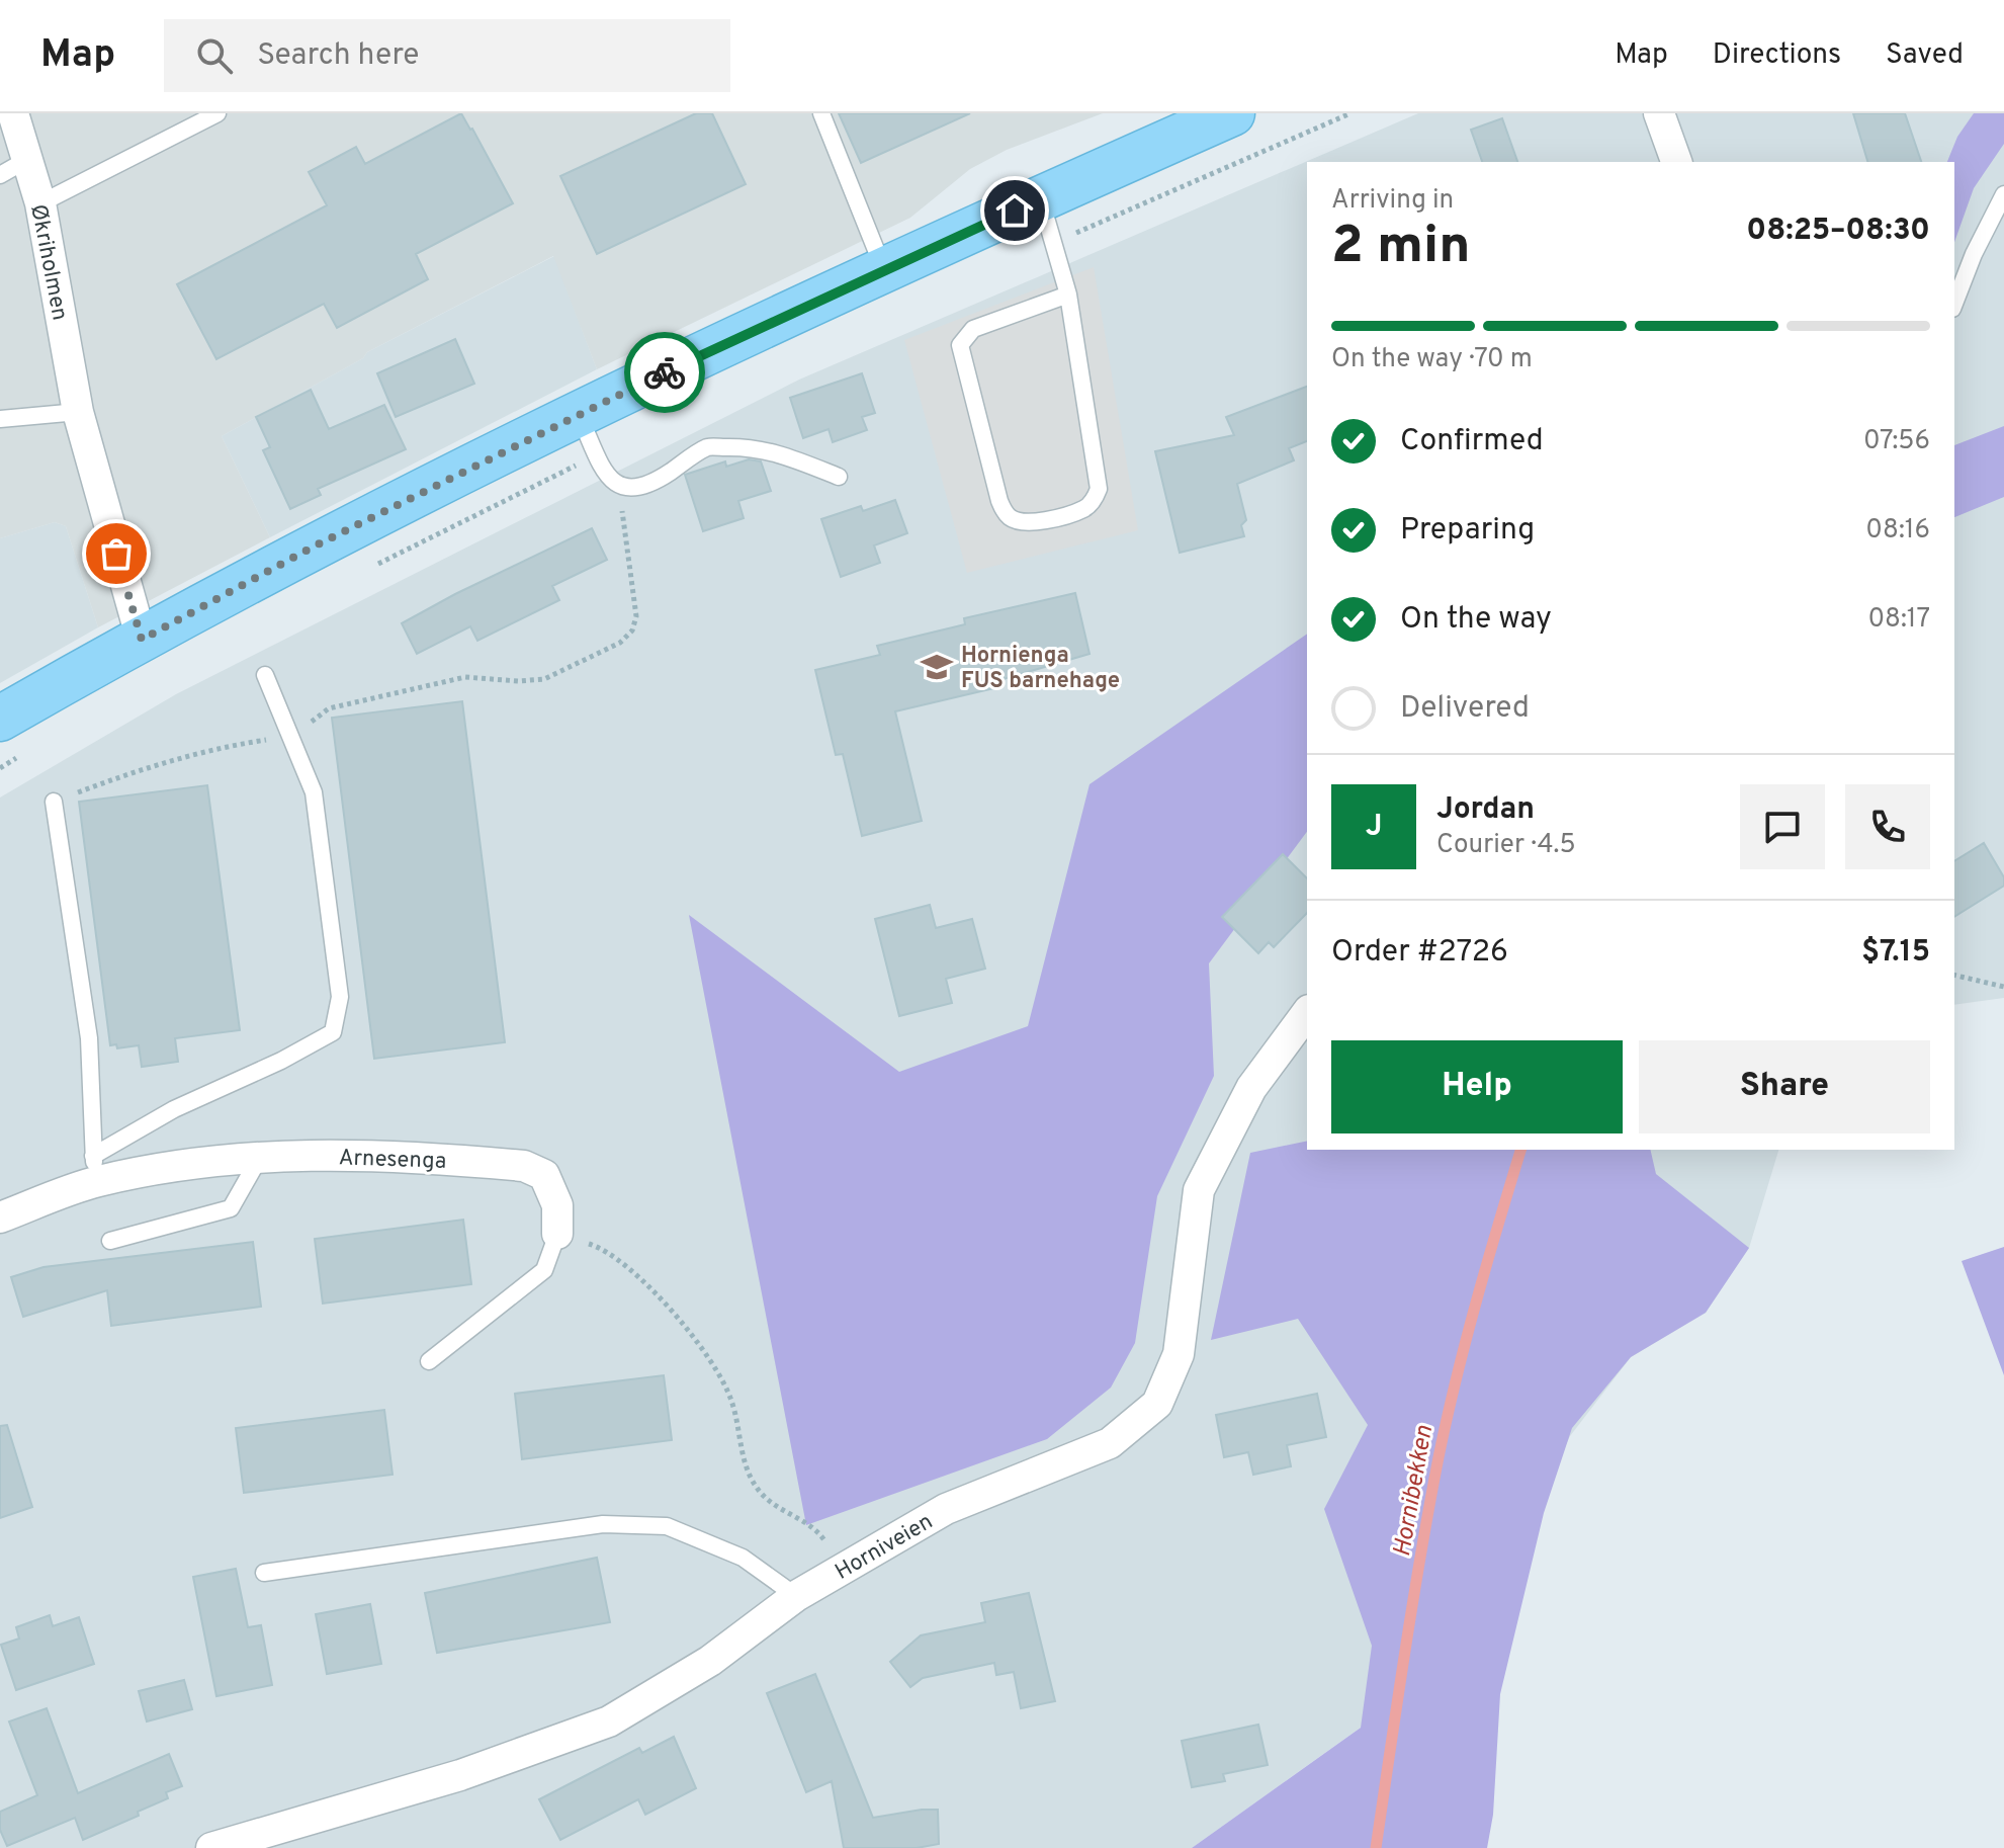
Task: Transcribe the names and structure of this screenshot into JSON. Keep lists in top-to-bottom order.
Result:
{
  "streets": {
    "street": ["Økriholmen", "Arnesenga", "Horniveien"]
  },
  "water": ["Hornibekken"],
  "places": {
    "school or university": ["Hornienga FUS barnehage"]
  },
  "page": {
    "header": "Map",
    "search": "Search here",
    "nav": ["Map", "Directions", "Saved"],
    "heading": ["2 min", "Arriving in", "08:25–08:30"],
    "panel": [
      "Jordan",
      "Courier · 4.5",
      "Order #2726",
      "$7.15"
    ],
    "bar": "On the way · 70 m",
    "list": [
      ["Confirmed", "07:56"],
      ["Preparing", "08:16"],
      ["On the way", "08:17"],
      "Delivered"
    ],
    "round": "J",
    "buttons": ["Help", "Share"]
  }
}
